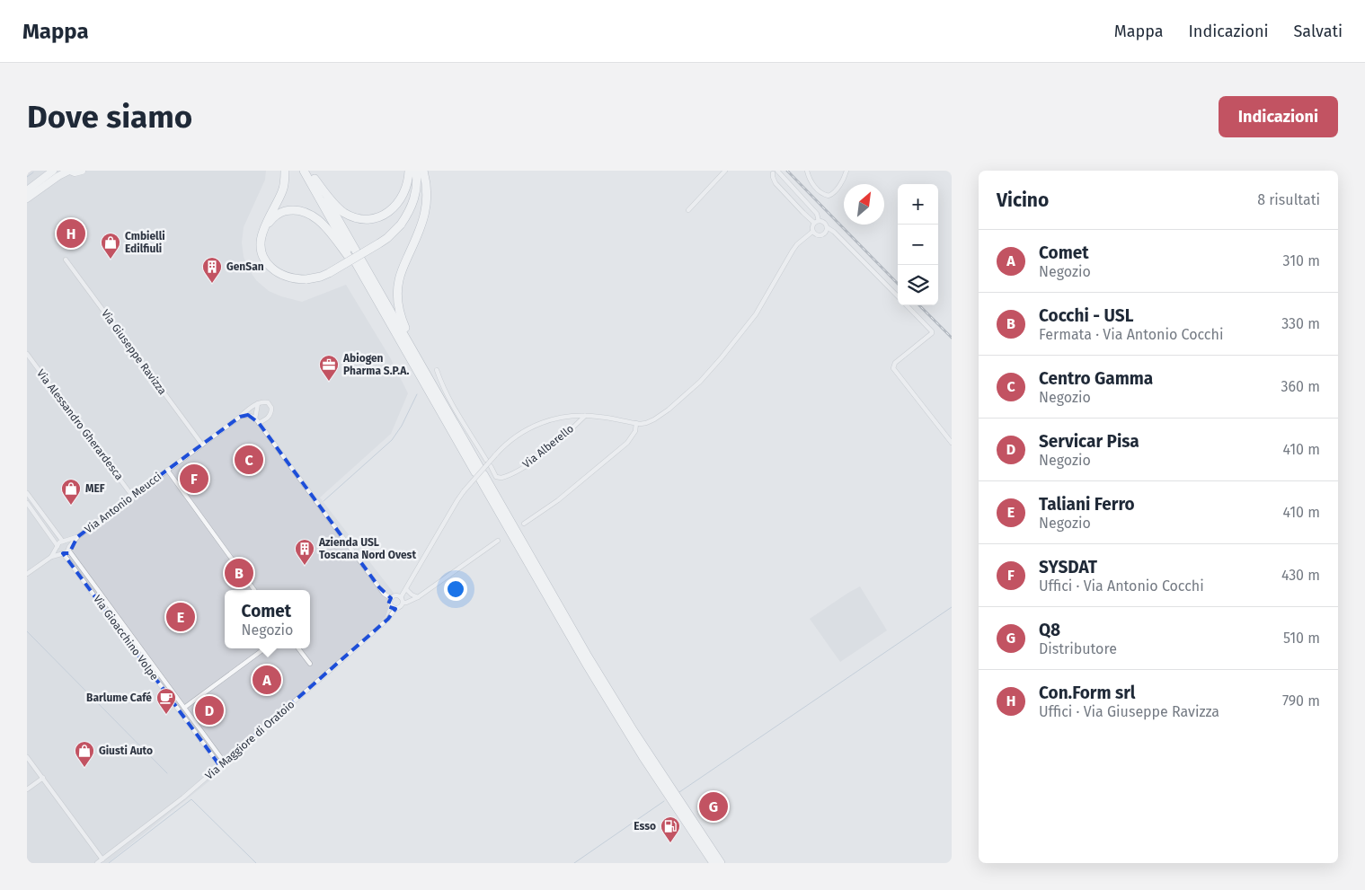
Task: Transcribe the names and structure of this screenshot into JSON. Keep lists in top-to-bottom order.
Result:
{
  "streets": {
    "street": [
      "Via Giuseppe Ravizza",
      "Via Alessandro Gherardesca",
      "Via Alberello",
      "Via Antonio Meucci",
      "Via Gioacchino Volpe",
      "Via Maggiore di Oratoio"
    ]
  },
  "crossings": [
    ["Via Giuseppe Ravizza", "Via Antonio Meucci"],
    ["Via Alessandro Gherardesca", "Via Antonio Meucci"],
    ["Via Antonio Meucci", "Via Gioacchino Volpe"],
    ["Via Gioacchino Volpe", "Via Maggiore di Oratoio"]
  ],
  "places": {
    "shop": ["Cmbielli Edilfiuli", "MEF", "Giusti Auto"],
    "building": ["GenSan", "Azienda USL Toscana Nord Ovest"],
    "office": ["Abiogen Pharma S.P.A."],
    "cafe": ["Barlume Café"],
    "fuel station": ["Esso"]
  },
  "north": "top right",
  "page": {
    "header": "Mappa",
    "nav": ["Mappa", "Indicazioni", "Salvati"],
    "buttons": "Indicazioni",
    "title": "Dove siamo",
    "heading": ["Vicino", "8 risultati"],
    "map_buttons": ["+", "−"],
    "pins": [
      "H",
      "C",
      "F",
      "B",
      "E",
      "A",
      "D",
      "G"
    ],
    "list": [
      {
        "mark": "A",
        "name": "Comet",
        "note": "Negozio",
        "value": "310 m"
      },
      {
        "mark": "B",
        "name": "Cocchi - USL",
        "note": "Fermata · Via Antonio Cocchi",
        "value": "330 m"
      },
      {
        "mark": "C",
        "name": "Centro Gamma",
        "note": "Negozio",
        "value": "360 m"
      },
      {
        "mark": "D",
        "name": "Servicar Pisa",
        "note": "Negozio",
        "value": "410 m"
      },
      {
        "mark": "E",
        "name": "Taliani Ferro",
        "note": "Negozio",
        "value": "410 m"
      },
      {
        "mark": "F",
        "name": "SYSDAT",
        "note": "Uffici · Via Antonio Cocchi",
        "value": "430 m"
      },
      {
        "mark": "G",
        "name": "Q8",
        "note": "Distributore",
        "value": "510 m"
      },
      {
        "mark": "H",
        "name": "Con.Form srl",
        "note": "Uffici · Via Giuseppe Ravizza",
        "value": "790 m"
      }
    ],
    "popup": ["Comet", "Negozio"]
  }
}
